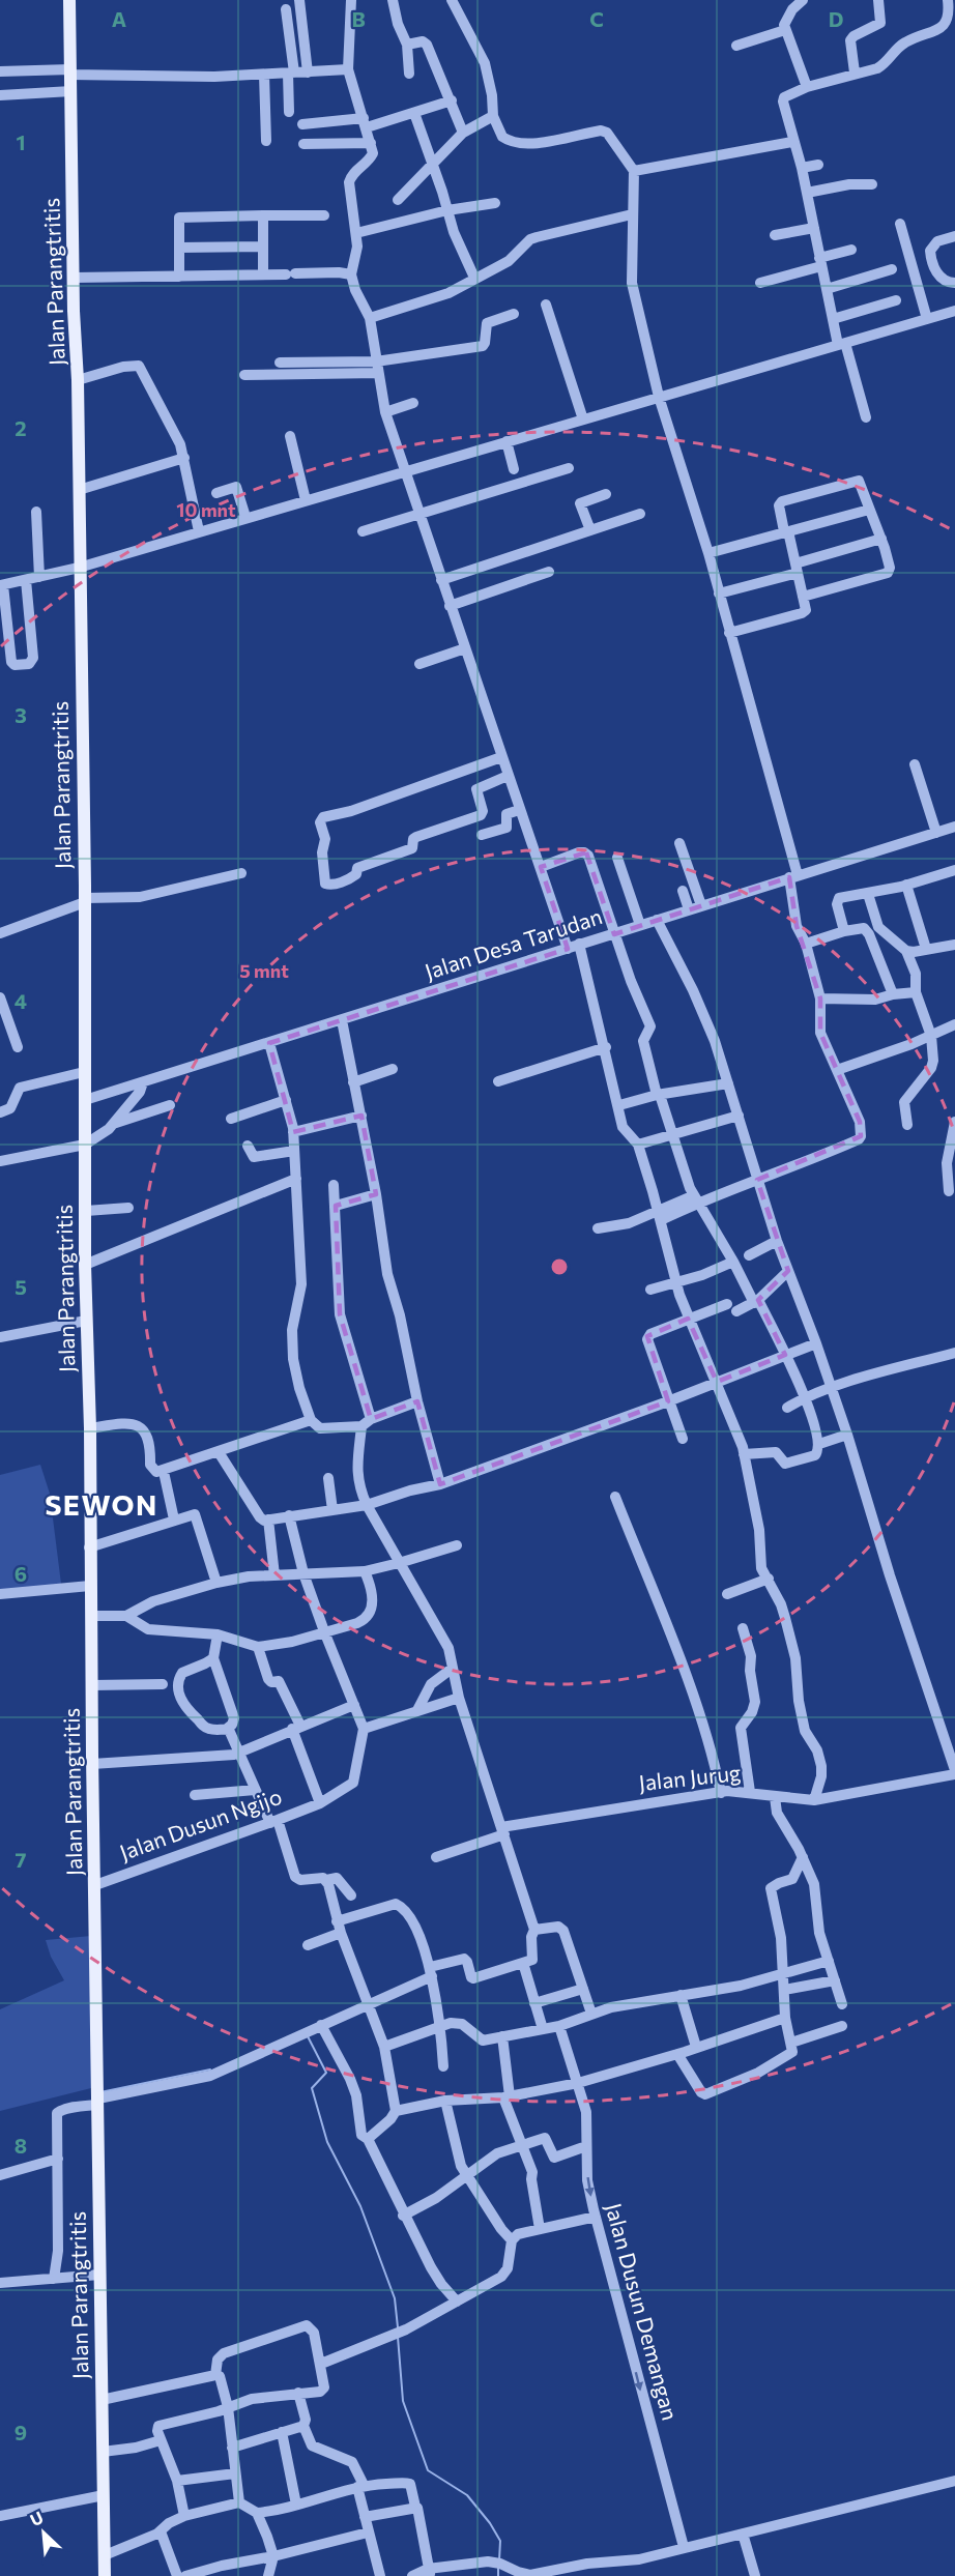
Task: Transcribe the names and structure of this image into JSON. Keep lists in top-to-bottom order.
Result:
{
  "streets": {
    "main road": ["Jalan Parangtritis"],
    "street": [
      "Jalan Desa Tarudan",
      "Jalan Jurug",
      "Jalan Dusun Ngijo",
      "Jalan Dusun Demangan"
    ]
  },
  "crossings": [
    ["Jalan Parangtritis", "Jalan Desa Tarudan"],
    ["Jalan Parangtritis", "Jalan Dusun Ngijo"]
  ],
  "one_way": ["Jalan Dusun Demangan"],
  "districts": ["SEWON"],
  "north": "top left",
  "grid": {
    "columns": [
      "A",
      "B",
      "C",
      "D"
    ],
    "rows": [
      "1",
      "2",
      "3",
      "4",
      "5",
      "6",
      "7",
      "8",
      "9"
    ]
  },
  "rings": ["10 mnt", "5 mnt"]
}
